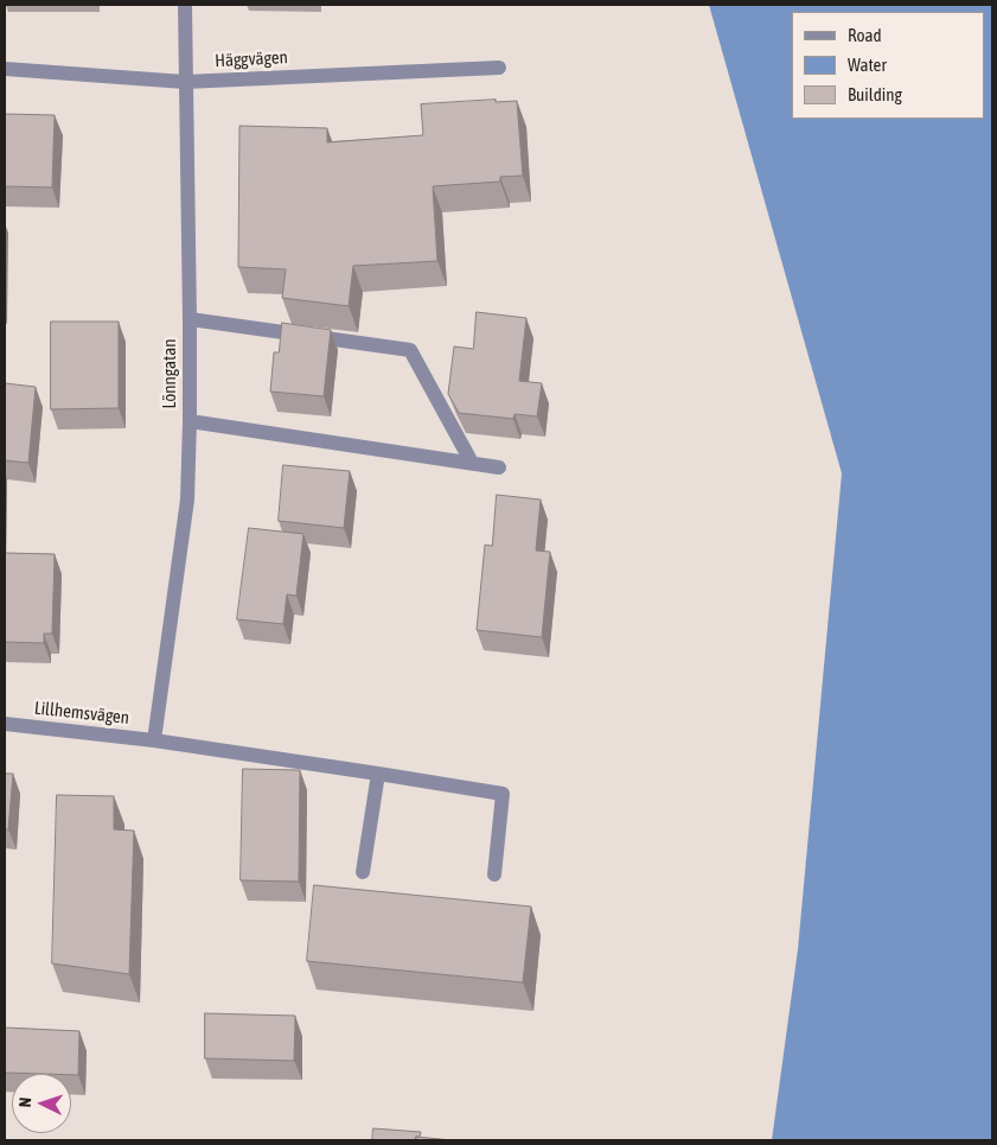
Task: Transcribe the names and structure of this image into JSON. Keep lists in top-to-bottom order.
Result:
{
  "streets": {
    "street": ["Häggvägen", "Lönngatan", "Lillhemsvägen"]
  },
  "crossings": [
    ["Häggvägen", "Lönngatan"],
    ["Lönngatan", "Lillhemsvägen"]
  ],
  "legend": ["Road", "Water", "Building"],
  "north": "left"
}
